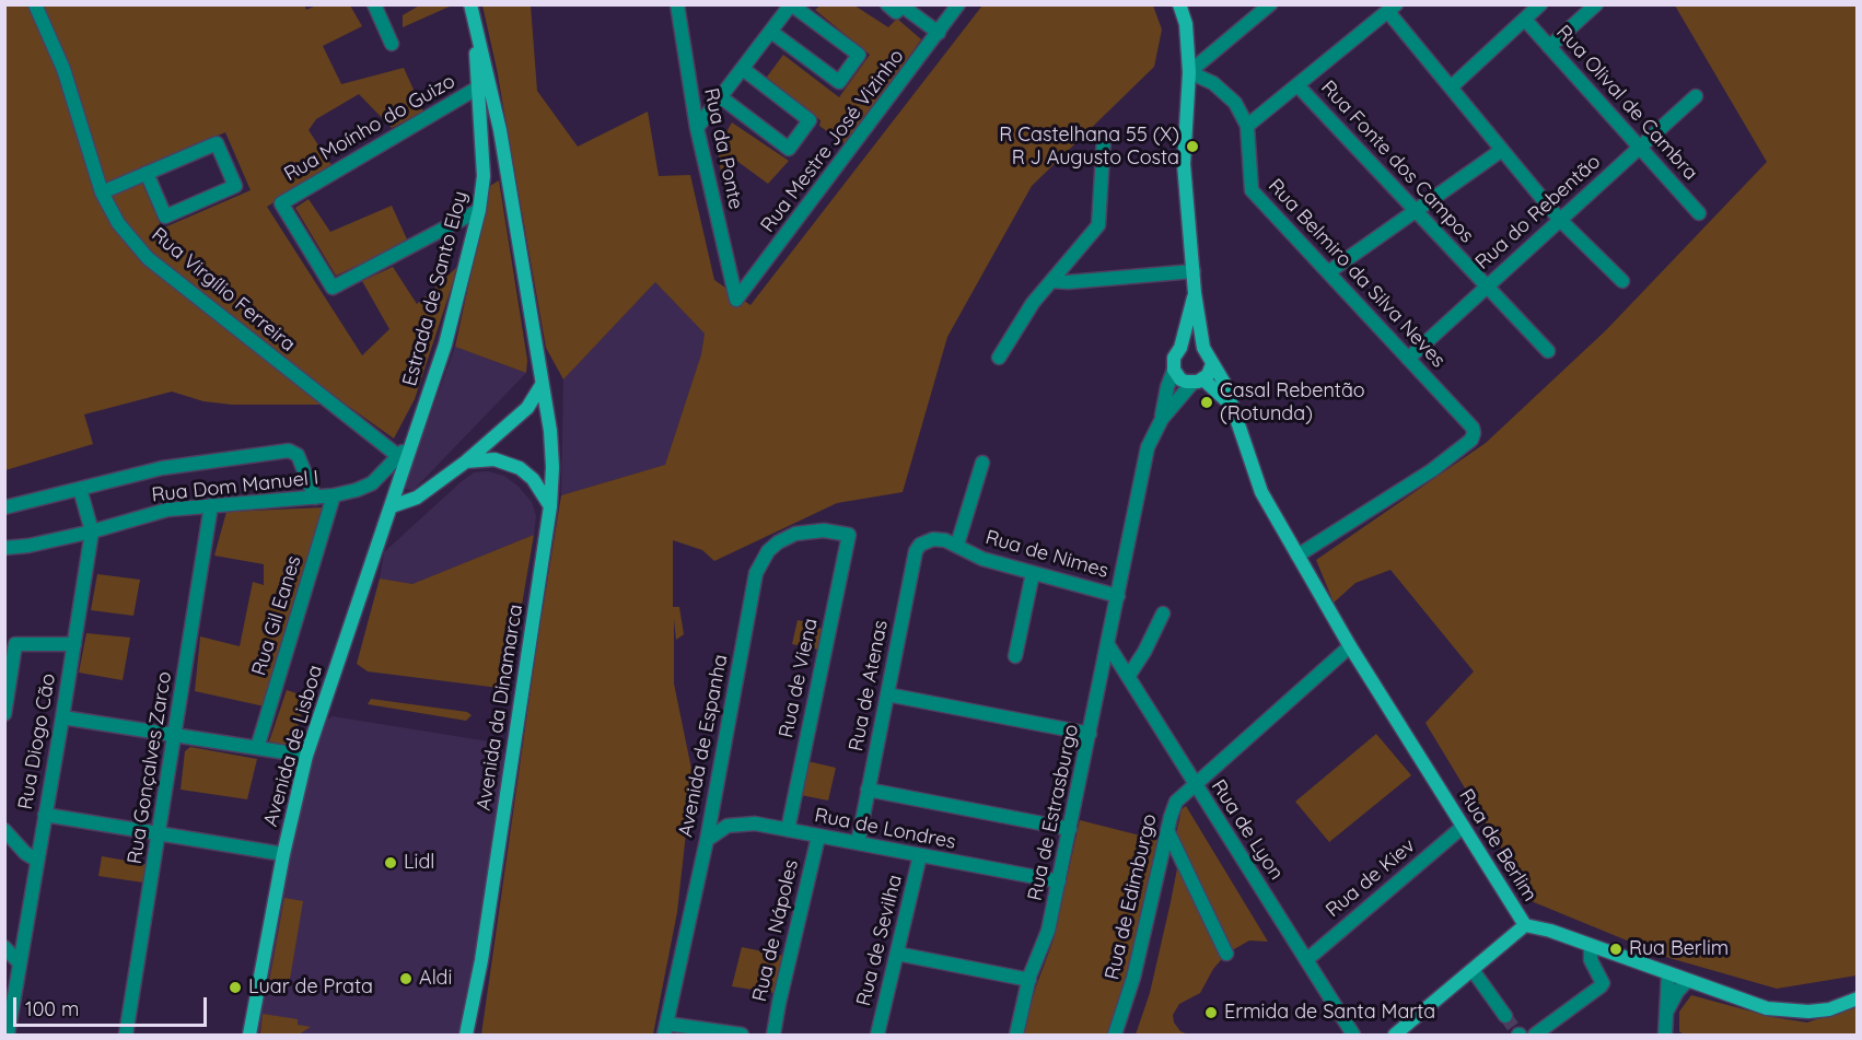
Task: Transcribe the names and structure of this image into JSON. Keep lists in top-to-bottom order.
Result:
{
  "streets": {
    "main road": [
      "Estrada de Santo Eloy",
      "Avenida da Dinamarca",
      "Avenida de Lisboa",
      "Rua de Berlim"
    ],
    "street": [
      "Rua Olival de Cambra",
      "Rua Moínho do Guizo",
      "Rua Mestre José Vizinho",
      "Rua da Ponte",
      "Rua Fonte dos Campos",
      "Rua do Rebentão",
      "Rua Belmiro da Silva Neves",
      "Rua Virgílio Ferreira",
      "Rua Dom Manuel I",
      "Rua de Nimes",
      "Rua Gil Eanes",
      "Rua de Viena",
      "Rua de Atenas",
      "Rua Diogo Cão",
      "Avenida de Espanha",
      "Rua Gonçalves Zarco",
      "Rua de Estrasburgo",
      "Rua de Londres",
      "Rua de Lyon",
      "Rua de Kiev",
      "Rua de Edimburgo",
      "Rua de Nápoles",
      "Rua de Sevilha"
    ]
  },
  "crossings": [
    ["Rua Olival de Cambra", "Rua do Rebentão"],
    ["Rua Moínho do Guizo", "Estrada de Santo Eloy"],
    ["Rua Mestre José Vizinho", "Rua da Ponte"],
    ["Rua Fonte dos Campos", "Rua do Rebentão"],
    ["Rua do Rebentão", "Rua Belmiro da Silva Neves"],
    ["Rua Belmiro da Silva Neves", "Rua de Berlim"],
    ["Estrada de Santo Eloy", "Rua Dom Manuel I"],
    ["Estrada de Santo Eloy", "Avenida da Dinamarca"],
    ["Estrada de Santo Eloy", "Avenida de Lisboa"],
    ["Rua Virgílio Ferreira", "Rua Dom Manuel I"],
    ["Rua Dom Manuel I", "Rua Gil Eanes"],
    ["Rua Dom Manuel I", "Rua Diogo Cão"],
    ["Rua Dom Manuel I", "Rua Gonçalves Zarco"],
    ["Rua de Nimes", "Rua de Atenas"],
    ["Rua de Nimes", "Rua de Estrasburgo"],
    ["Rua de Viena", "Avenida de Espanha"],
    ["Rua de Viena", "Rua de Londres"],
    ["Rua de Atenas", "Rua de Londres"],
    ["Avenida de Espanha", "Rua de Londres"],
    ["Rua de Estrasburgo", "Rua de Londres"],
    ["Rua de Estrasburgo", "Rua de Lyon"],
    ["Rua de Londres", "Rua de Nápoles"],
    ["Rua de Londres", "Rua de Sevilha"],
    ["Rua de Lyon", "Rua de Kiev"],
    ["Rua de Lyon", "Rua de Edimburgo"],
    ["Rua de Berlim", "Rua de Kiev"],
    ["Rua de Berlim", "Rua de Edimburgo"]
  ],
  "places": [
    "R Castelhana 55 (X) R J Augusto Costa",
    "Casal Rebentão (Rotunda)",
    "Lidl",
    "Rua Berlim",
    "Aldi",
    "Luar de Prata",
    "Ermida de Santa Marta"
  ],
  "scale_bar": "100 m"
}
